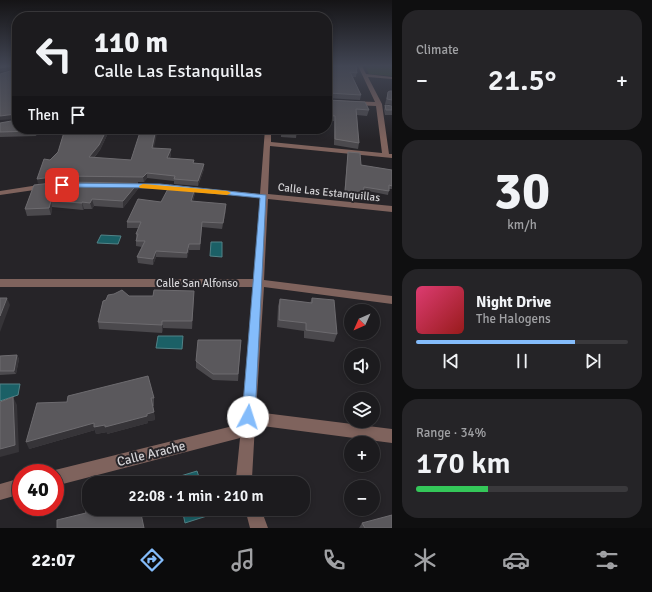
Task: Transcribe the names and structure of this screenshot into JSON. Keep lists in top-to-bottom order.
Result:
{
  "streets": {
    "street": ["Calle Las Estanquillas", "Calle San Alfonso", "Calle Arache"]
  },
  "north": "bottom left",
  "page": {
    "tile": [
      "Climate",
      ["30", "km/h"],
      ["Range · 34%", "170 km"]
    ],
    "turn": ["110 m", "Calle Las Estanquillas"],
    "heat": ["−", "21.5°", "+"],
    "then": "Then",
    "song": ["Night Drive", "The Halogens"],
    "map_buttons": ["+", "−"],
    "limit": "40",
    "trip": "22:08 · 1 min · 210 m",
    "tabs": "22:07"
  }
}
